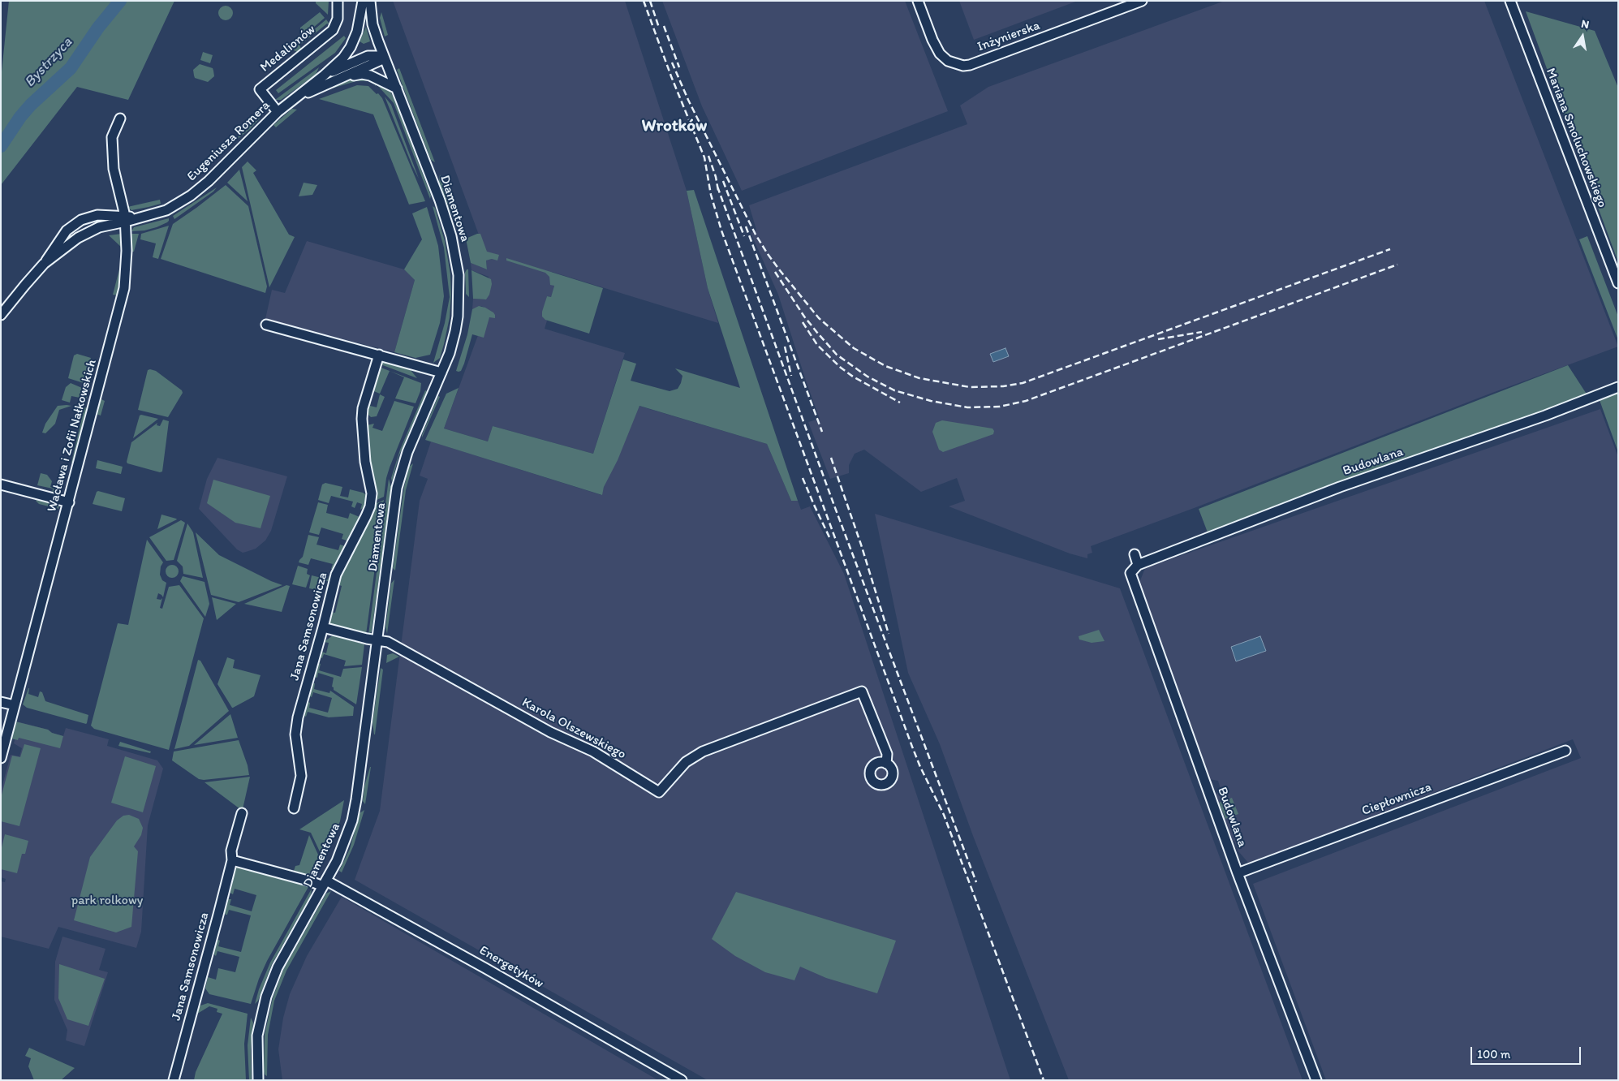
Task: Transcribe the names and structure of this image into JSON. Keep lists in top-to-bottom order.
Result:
{
  "streets": {
    "street": [
      "Inżynierska",
      "Medalionów",
      "Mariana Smoluchowskiego",
      "Eugeniusza Romera",
      "Diamentowa",
      "Wacława i Zofii Nałkowskich",
      "Budowlana",
      "Jana Samsonowicza",
      "Karola Olszewskiego",
      "Ciepłownicza",
      "Energetyków"
    ]
  },
  "crossings": [
    ["Medalionów", "Eugeniusza Romera"],
    ["Eugeniusza Romera", "Diamentowa"],
    ["Eugeniusza Romera", "Wacława i Zofii Nałkowskich"],
    ["Diamentowa", "Karola Olszewskiego"],
    ["Diamentowa", "Energetyków"],
    ["Budowlana", "Ciepłownicza"],
    ["Jana Samsonowicza", "Energetyków"]
  ],
  "districts": ["Wrotków"],
  "water": ["Bystrzyca"],
  "parks": ["park rolkowy"],
  "scale_bar": "100 m",
  "north": "top"
}
